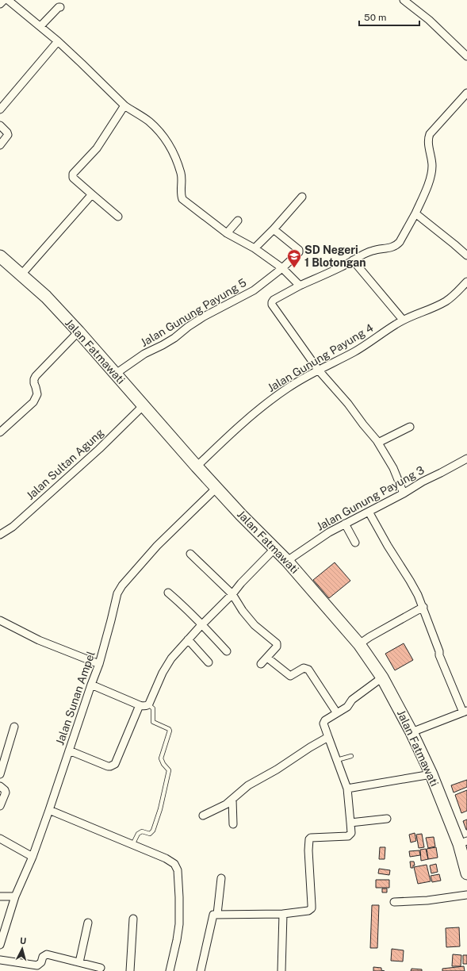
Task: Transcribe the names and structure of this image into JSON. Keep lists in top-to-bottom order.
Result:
{
  "streets": {
    "main road": ["Jalan Fatmawati"],
    "street": [
      "Jalan Gunung Payung 5",
      "Jalan Gunung Payung 4",
      "Jalan Sultan Agung",
      "Jalan Gunung Payung 3",
      "Jalan Sunan Ampel"
    ]
  },
  "crossings": [
    ["Jalan Gunung Payung 5", "Jalan Fatmawati"],
    ["Jalan Fatmawati", "Jalan Gunung Payung 4"],
    ["Jalan Fatmawati", "Jalan Sultan Agung"],
    ["Jalan Fatmawati", "Jalan Gunung Payung 3"],
    ["Jalan Fatmawati", "Jalan Sunan Ampel"]
  ],
  "places": {
    "school or university": ["SD Negeri 1 Blotongan"]
  },
  "scale_bar": "50 m",
  "north": "top"
}
